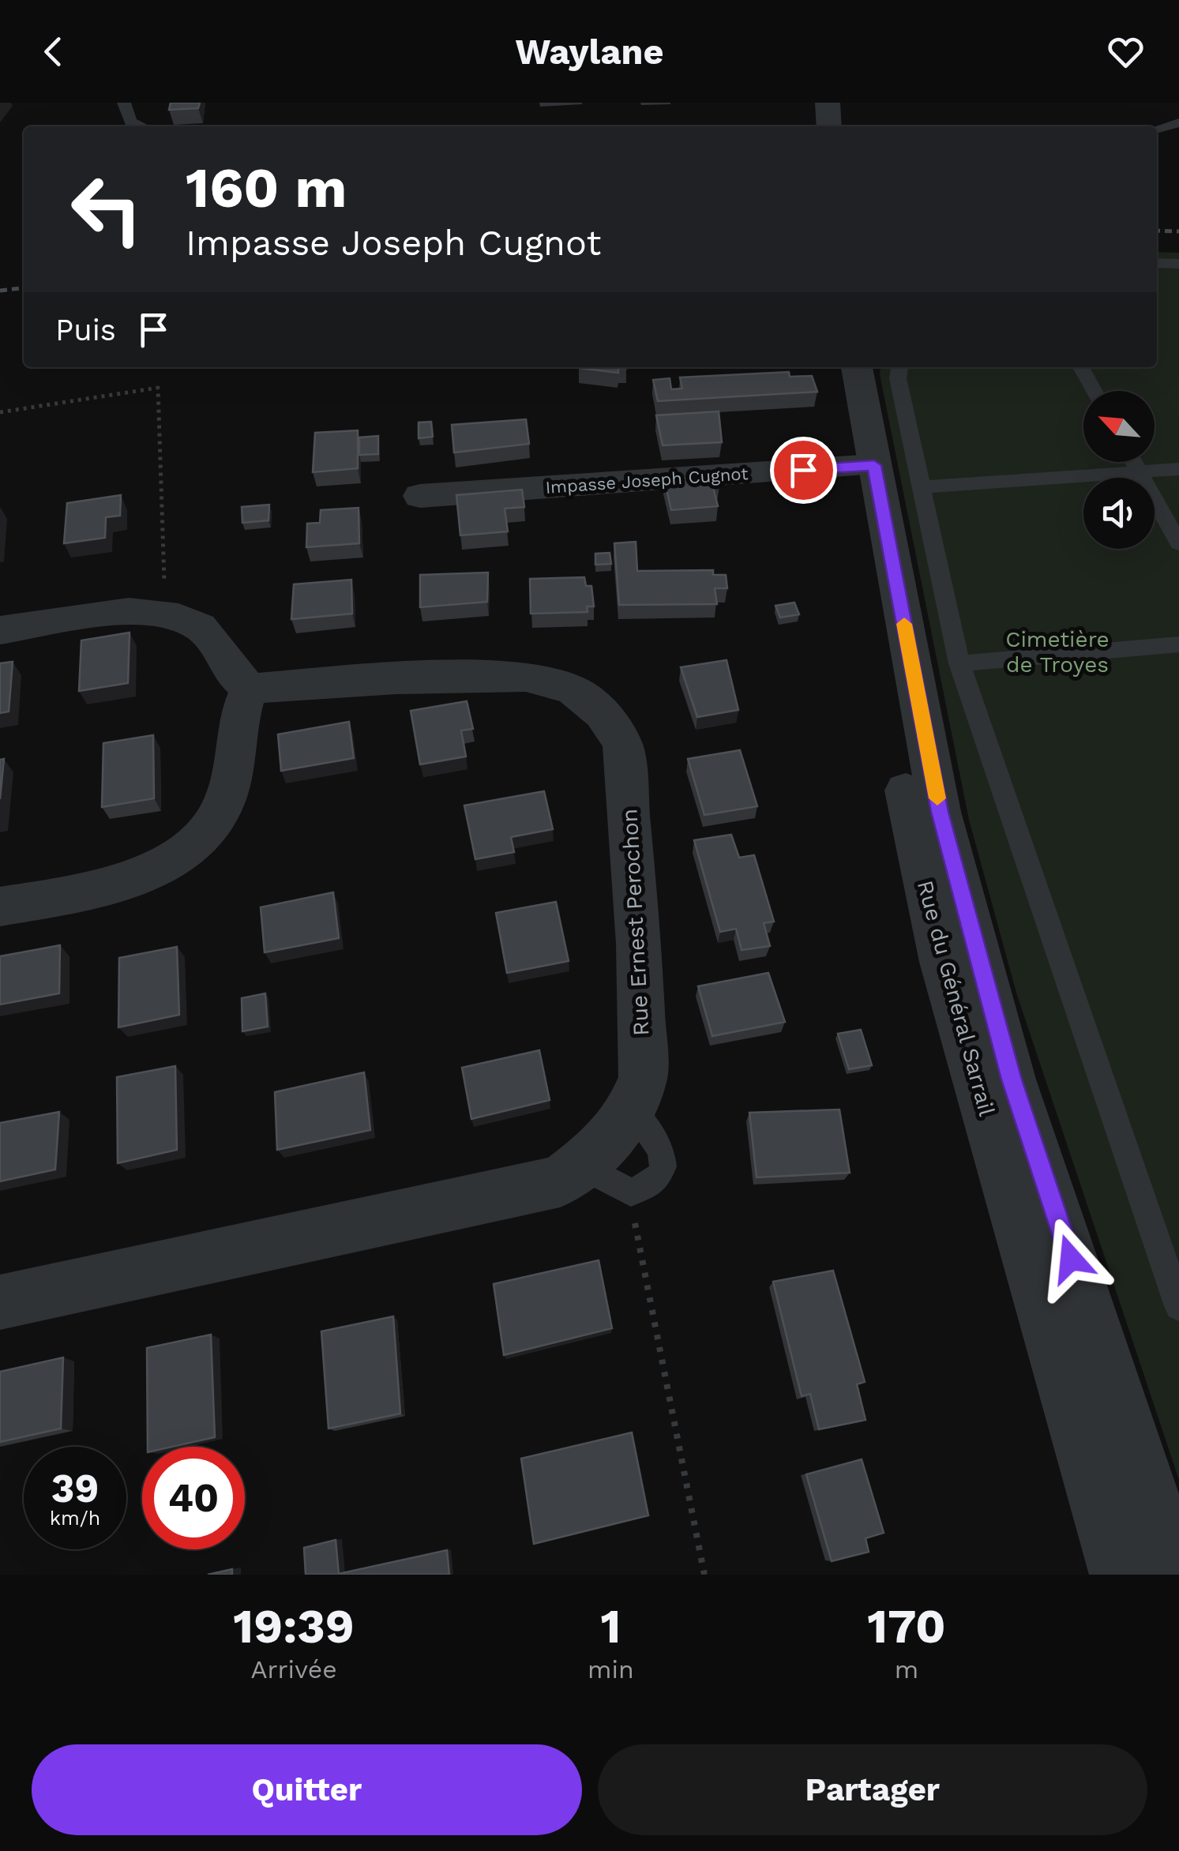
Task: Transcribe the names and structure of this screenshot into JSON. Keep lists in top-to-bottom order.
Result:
{
  "streets": {
    "street": ["Impasse Joseph Cugnot", "Rue Ernest Perochon", "Rue du Général Sarrail"]
  },
  "crossings": [
    ["Impasse Joseph Cugnot", "Rue du Général Sarrail"]
  ],
  "parks": ["Cimetière de Troyes"],
  "north": "top left",
  "page": {
    "header": "Waylane",
    "turn": ["160 m", "Impasse Joseph Cugnot"],
    "then": "Puis",
    "speed": "39 km/h",
    "limit": "40",
    "eta": [
      "19:39",
      "Arrivée",
      "1",
      "min",
      "170",
      "m"
    ],
    "buttons": ["Quitter", "Partager"]
  }
}
